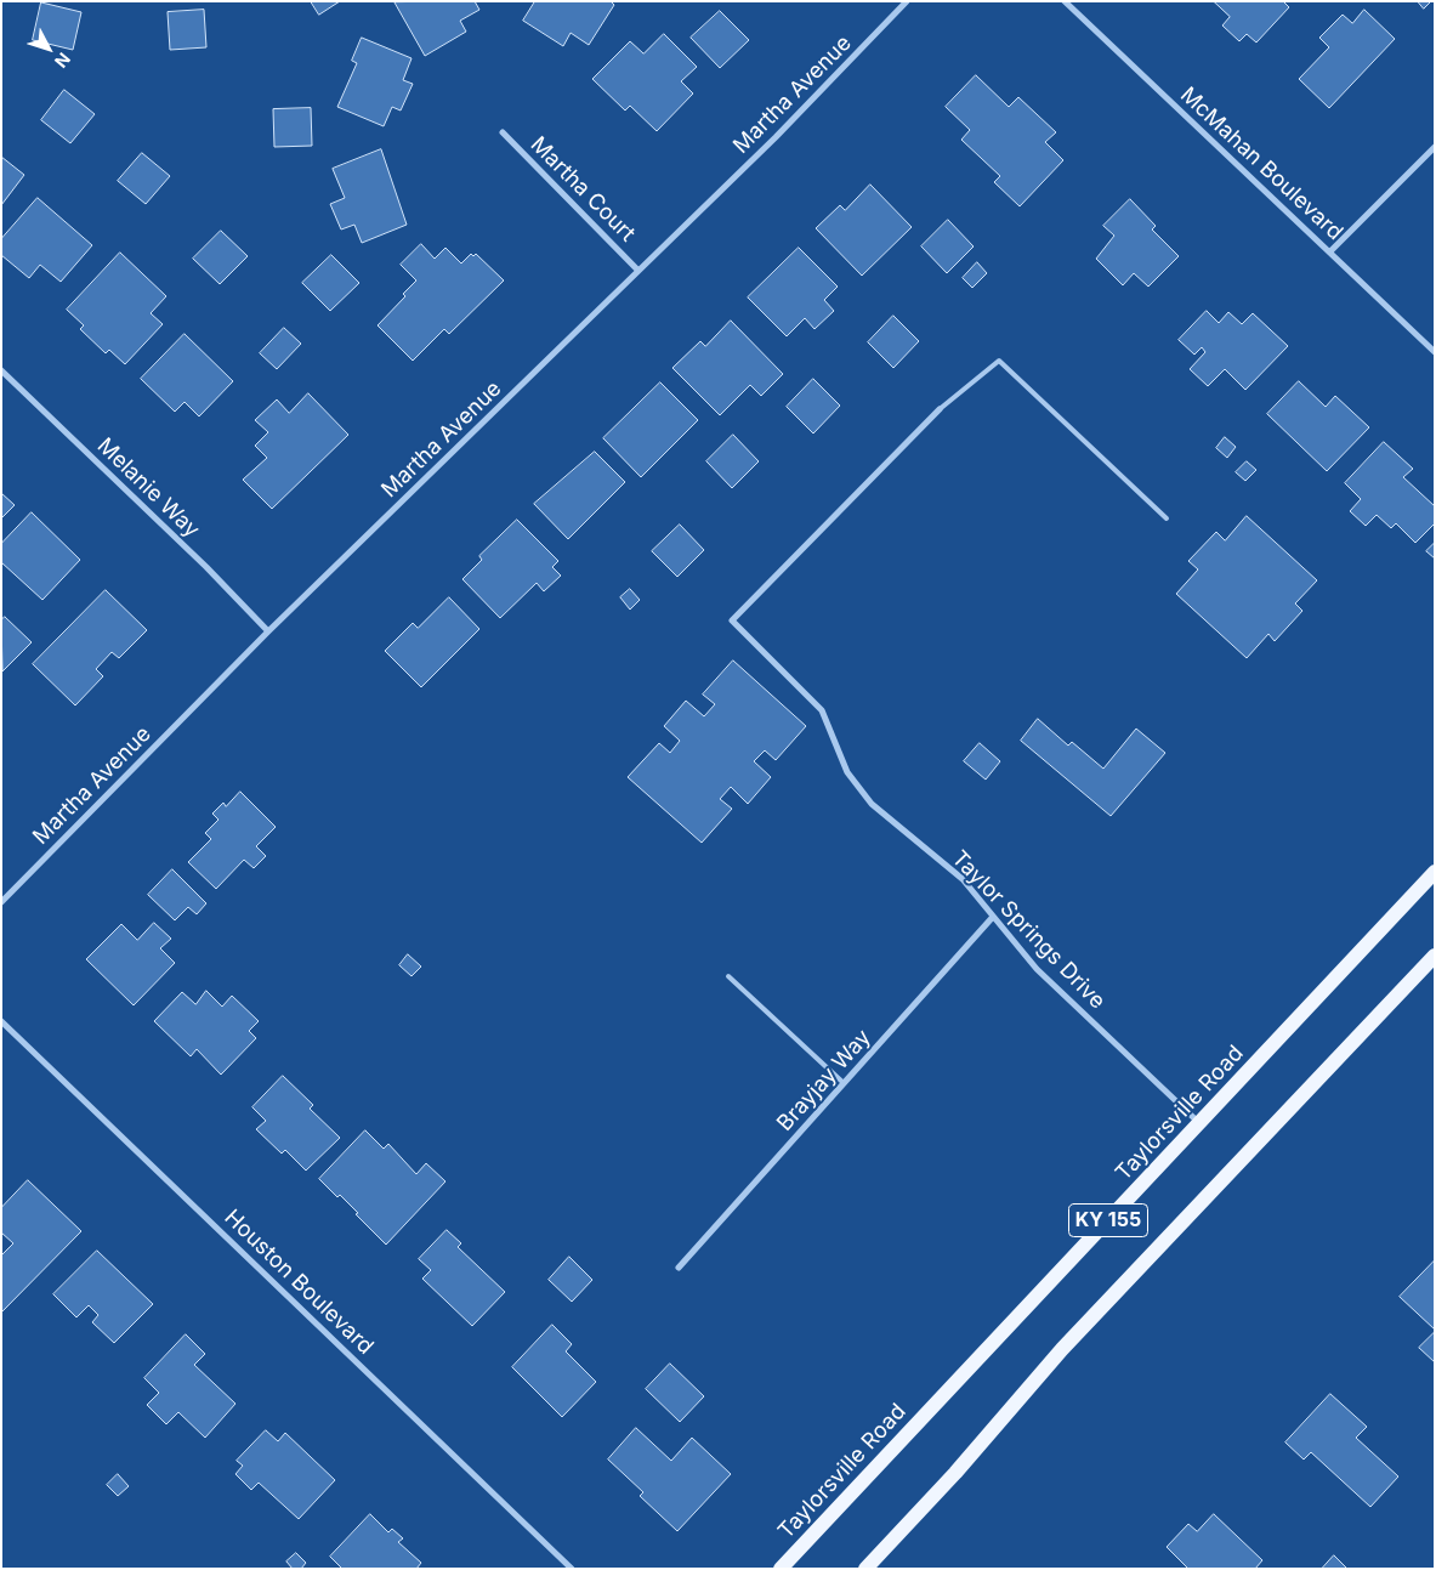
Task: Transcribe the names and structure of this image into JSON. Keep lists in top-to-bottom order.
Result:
{
  "streets": {
    "main road": ["Taylorsville Road", "KY 155"],
    "street": [
      "Martha Avenue",
      "McMahan Boulevard",
      "Martha Court",
      "Melanie Way",
      "Taylor Springs Drive",
      "Brayjay Way",
      "Houston Boulevard"
    ]
  },
  "crossings": [
    ["Martha Avenue", "Martha Court"],
    ["Martha Avenue", "Melanie Way"],
    ["Taylor Springs Drive", "Brayjay Way"],
    ["Taylor Springs Drive", "Taylorsville Road"]
  ],
  "north": "bottom right"
}
